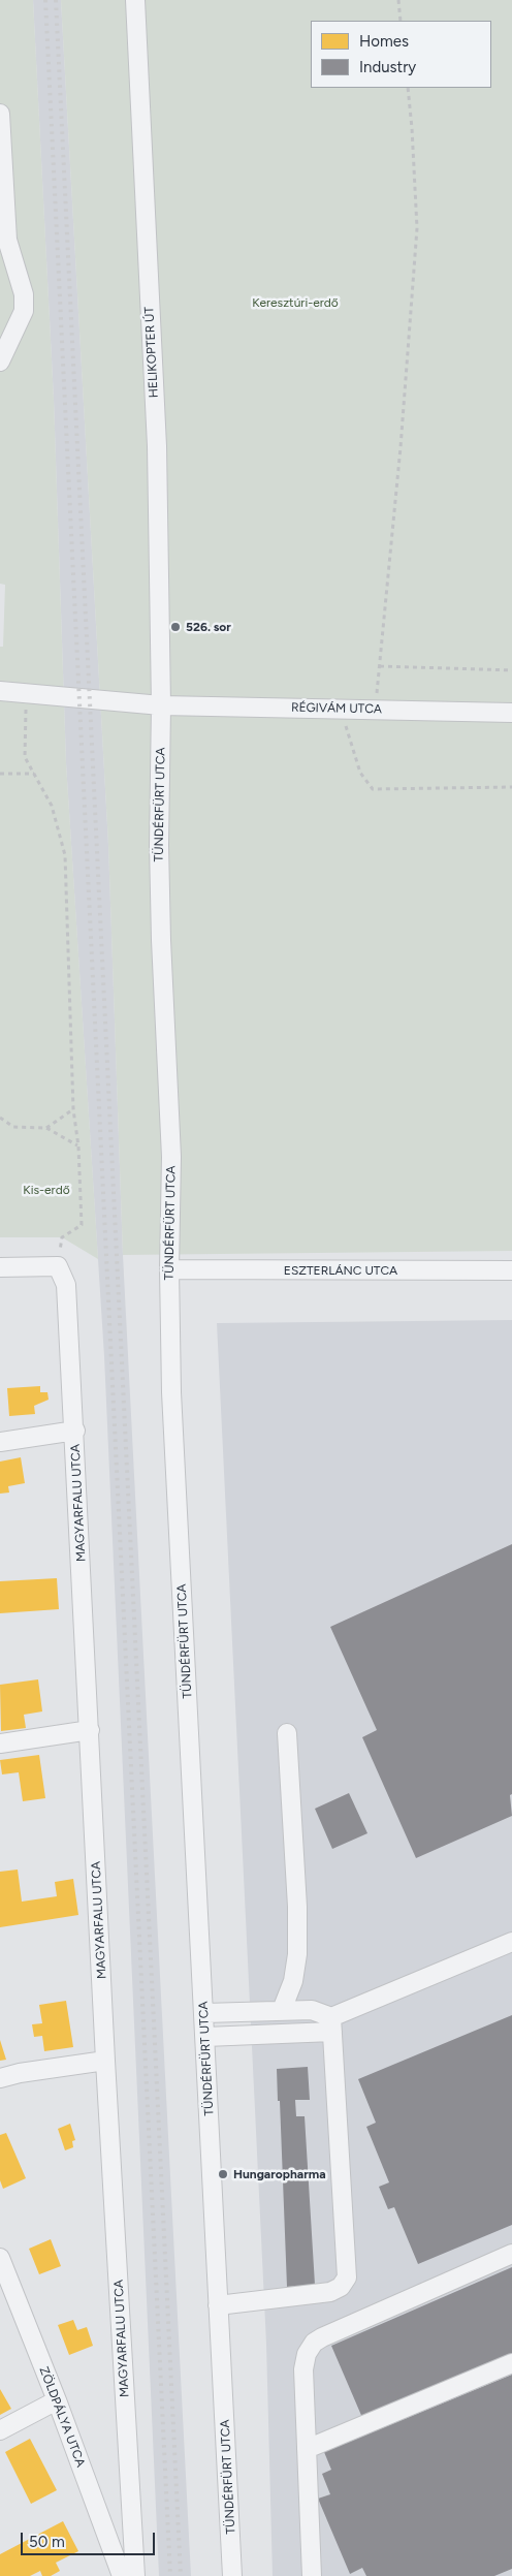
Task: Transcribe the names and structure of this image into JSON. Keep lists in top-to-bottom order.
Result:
{
  "streets": {
    "street": [
      "HELIKOPTER ÚT",
      "RÉGIVÁM UTCA",
      "TÜNDÉRFÜRT UTCA",
      "ESZTERLÁNC UTCA",
      "MAGYARFALU UTCA",
      "ZÖLDPÁLYA UTCA"
    ]
  },
  "crossings": [
    ["HELIKOPTER ÚT", "RÉGIVÁM UTCA"],
    ["HELIKOPTER ÚT", "TÜNDÉRFÜRT UTCA"],
    ["RÉGIVÁM UTCA", "TÜNDÉRFÜRT UTCA"],
    ["TÜNDÉRFÜRT UTCA", "ESZTERLÁNC UTCA"]
  ],
  "parks": ["Keresztúri-erdő", "Kis-erdő"],
  "places": ["526. sor", "Hungaropharma"],
  "legend": ["Homes", "Industry"],
  "scale_bar": "50 m"
}
